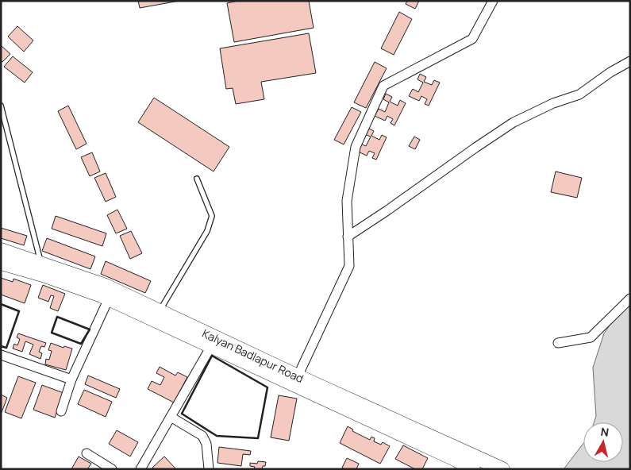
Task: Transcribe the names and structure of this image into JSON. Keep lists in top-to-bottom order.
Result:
{
  "streets": {
    "main road": ["Kalyan Badlapur Road"]
  },
  "north": "top"
}
